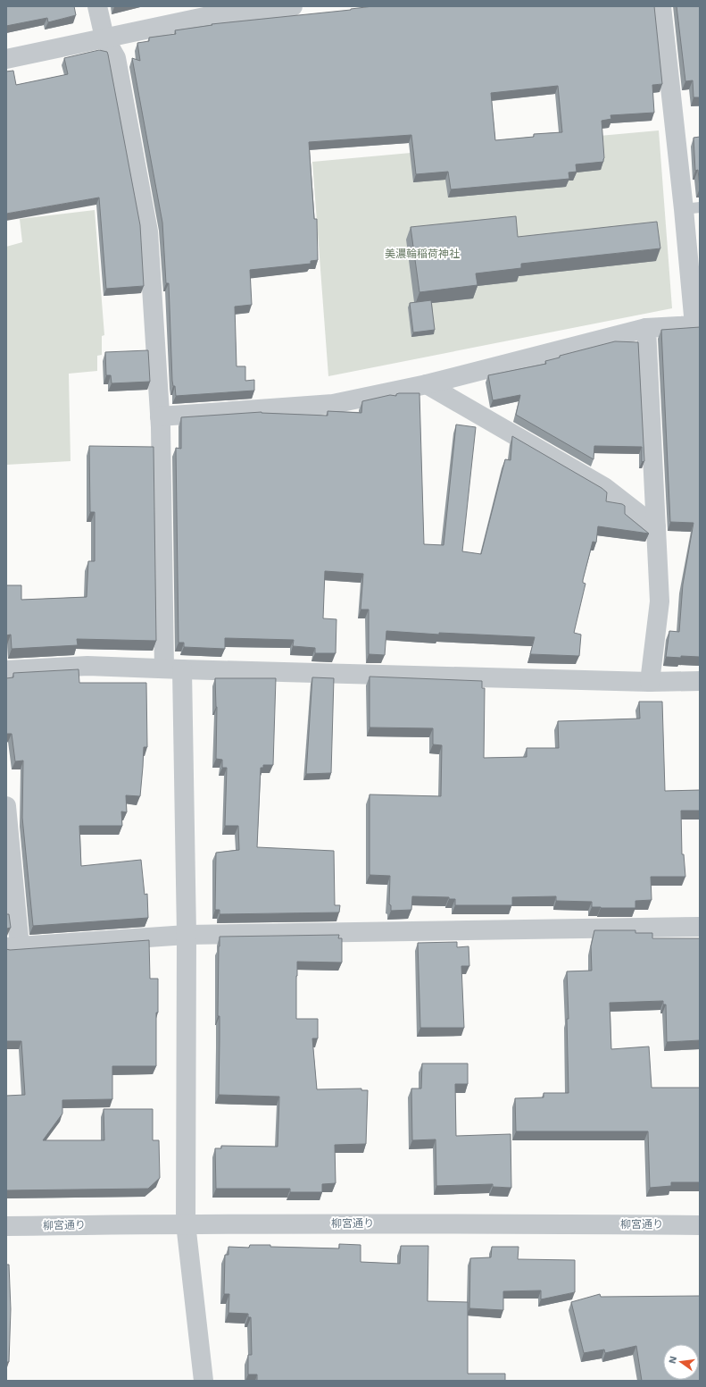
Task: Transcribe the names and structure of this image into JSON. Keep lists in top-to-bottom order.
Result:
{
  "streets": {
    "street": ["柳宮通り"]
  },
  "parks": ["美濃輪稲荷神社"],
  "north": "left"
}
